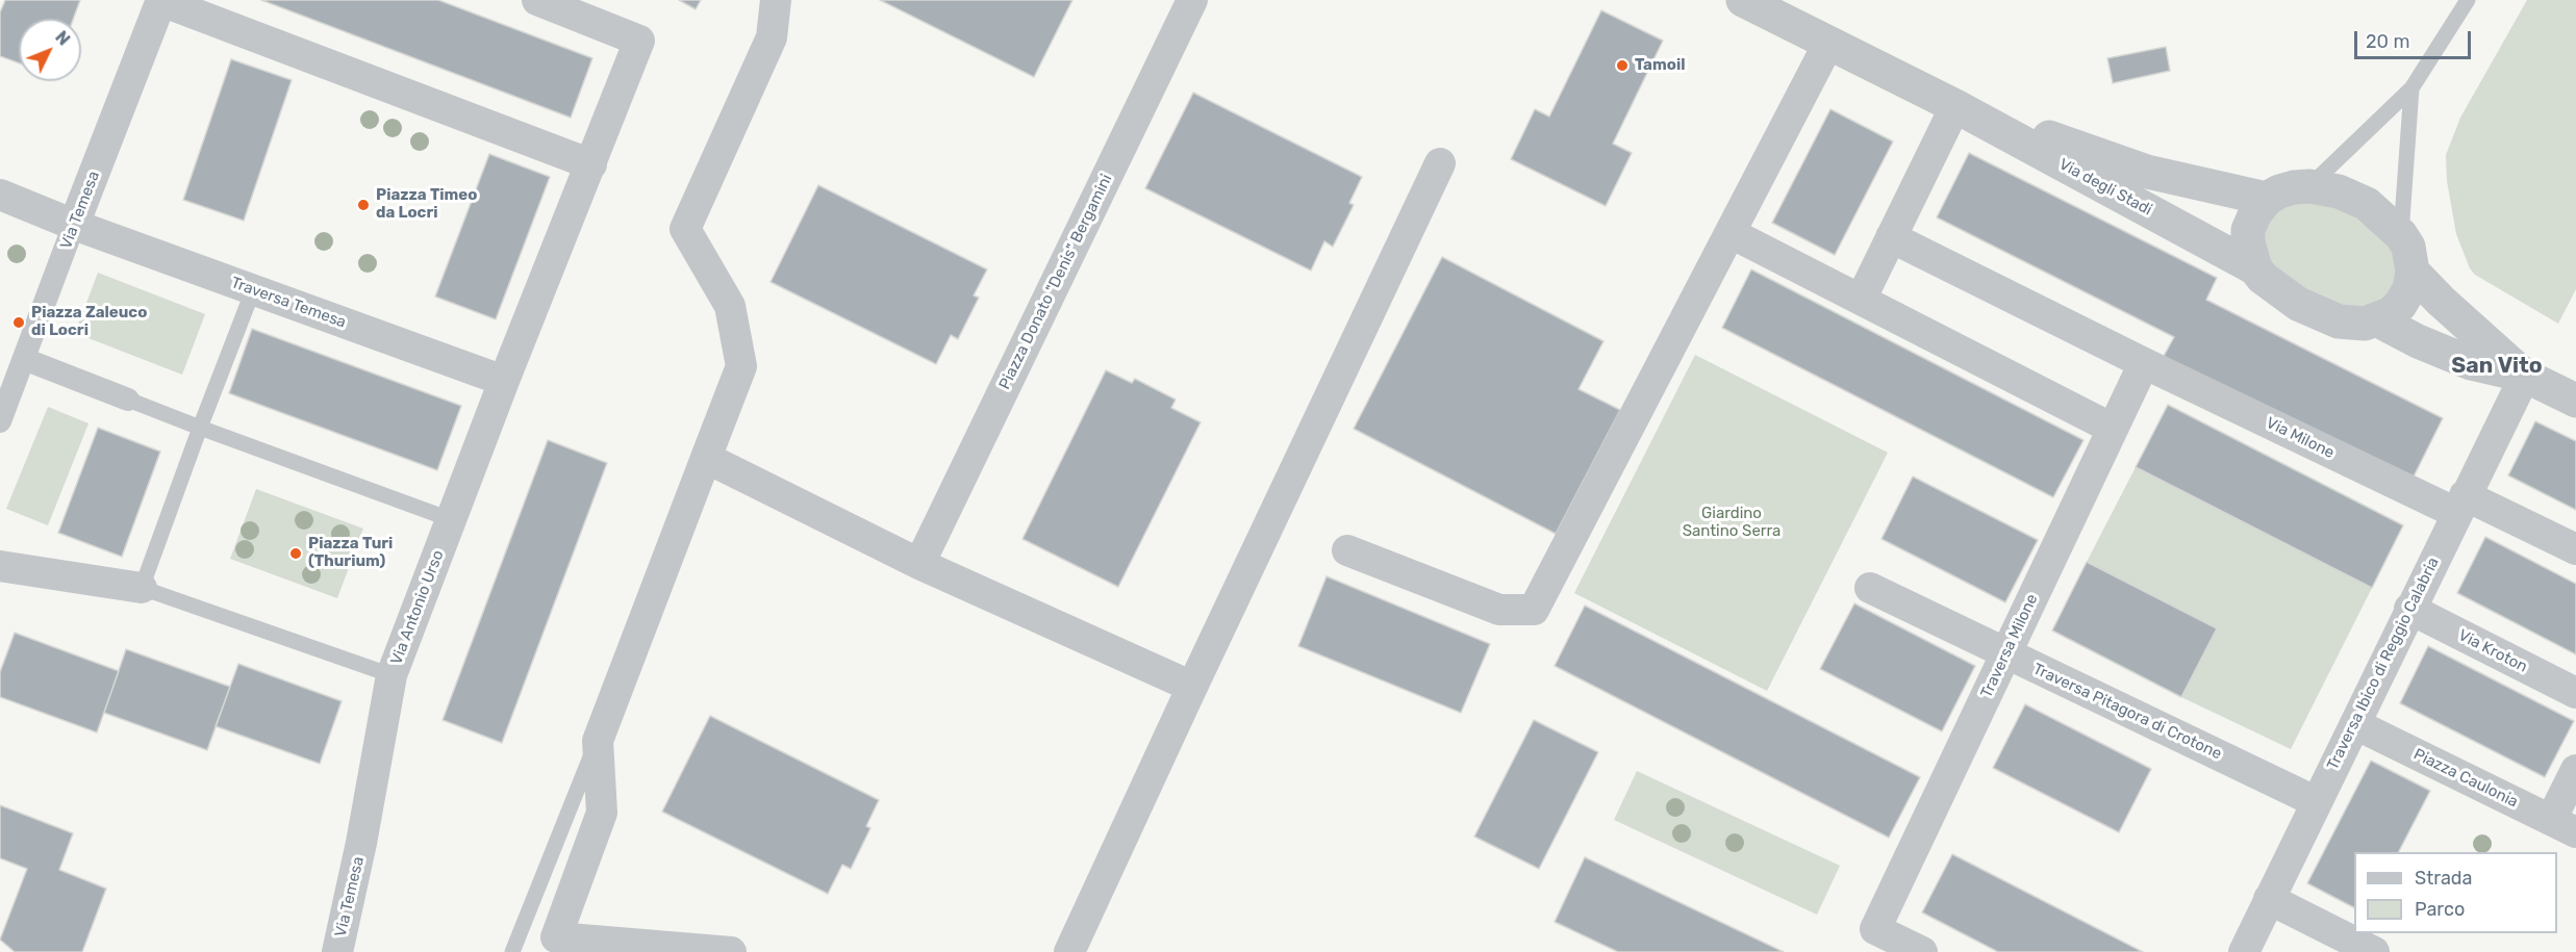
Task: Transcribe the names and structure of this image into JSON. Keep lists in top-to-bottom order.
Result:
{
  "streets": {
    "street": [
      "Via degli Stadi",
      "Via Temesa",
      "Piazza Donato \"Denis\" Bergamini",
      "Traversa Temesa",
      "Via Milone",
      "Via Antonio Urso",
      "Traversa Milone",
      "Via Kroton",
      "Traversa Ibico di Reggio Calabria",
      "Traversa Pitagora di Crotone",
      "Piazza Caulonia"
    ]
  },
  "crossings": [
    ["Via Temesa", "Traversa Temesa"],
    ["Via Temesa", "Via Antonio Urso"],
    ["Traversa Temesa", "Via Antonio Urso"],
    ["Via Milone", "Traversa Milone"],
    ["Via Milone", "Traversa Ibico di Reggio Calabria"],
    ["Traversa Milone", "Traversa Pitagora di Crotone"],
    ["Via Kroton", "Traversa Ibico di Reggio Calabria"],
    ["Traversa Ibico di Reggio Calabria", "Traversa Pitagora di Crotone"],
    ["Traversa Ibico di Reggio Calabria", "Piazza Caulonia"]
  ],
  "districts": ["San Vito"],
  "parks": ["Giardino Santino Serra"],
  "places": [
    "Tamoil",
    "Piazza Timeo da Locri",
    "Piazza Zaleuco di Locri",
    "Piazza Turi (Thurium)"
  ],
  "legend": ["Strada", "Parco"],
  "scale_bar": "20 m",
  "north": "top right"
}
